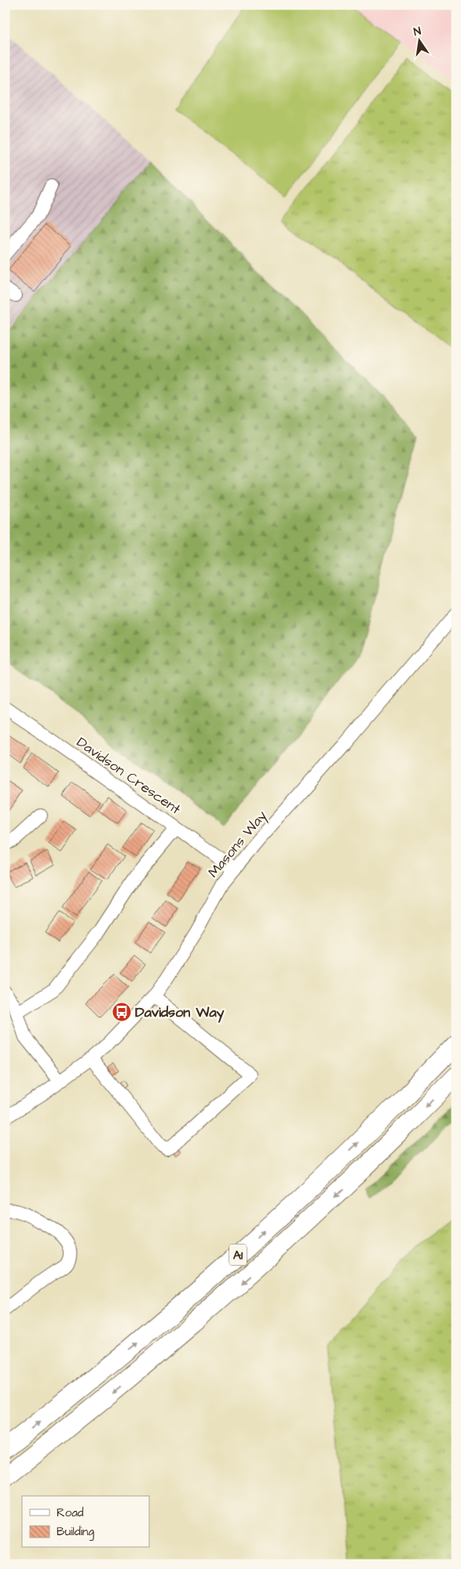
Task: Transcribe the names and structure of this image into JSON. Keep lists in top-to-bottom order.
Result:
{
  "streets": {
    "highway": ["A1"],
    "street": ["Davidson Crescent", "Masons Way"]
  },
  "crossings": [
    ["Davidson Crescent", "Masons Way"]
  ],
  "places": {
    "bus stop": ["Davidson Way"]
  },
  "legend": ["Road", "Building"],
  "north": "top"
}
